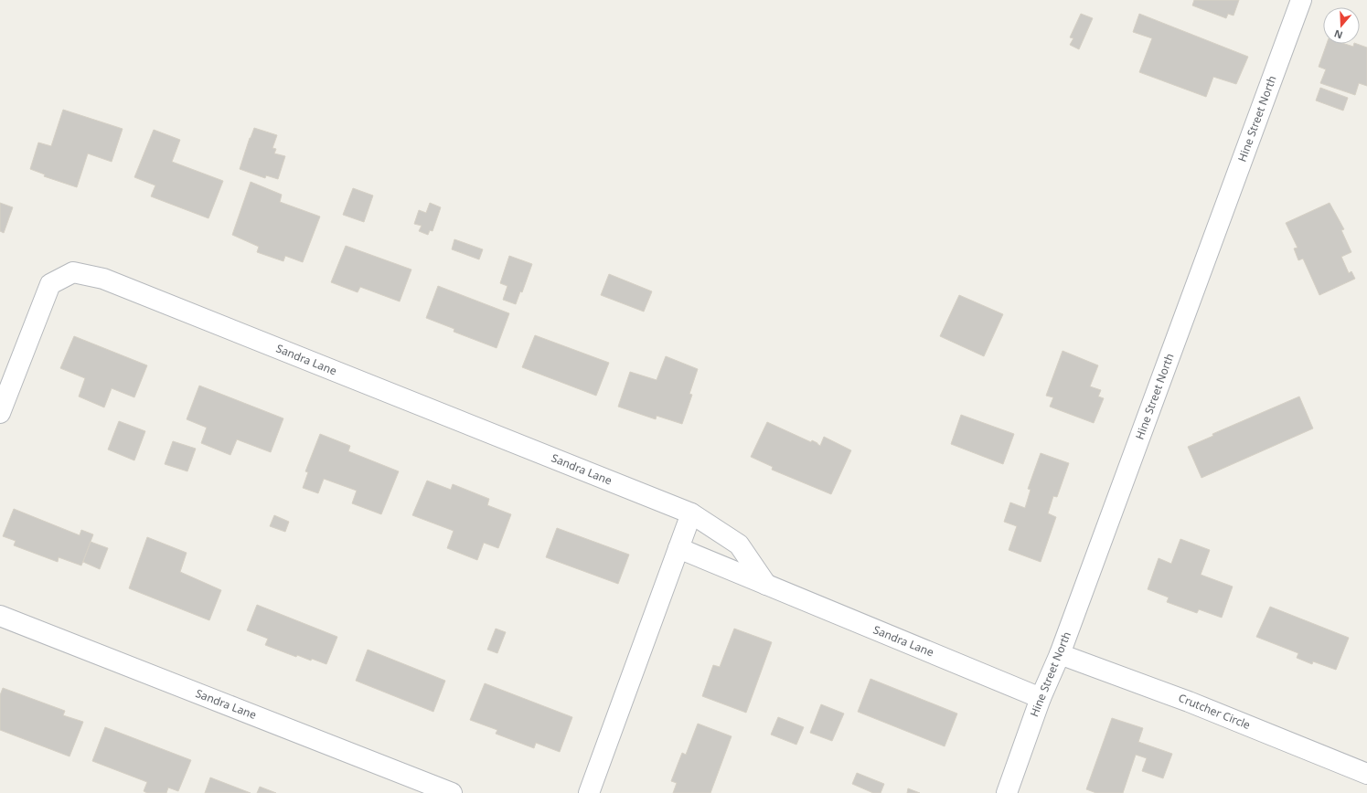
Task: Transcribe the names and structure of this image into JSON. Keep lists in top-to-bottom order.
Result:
{
  "streets": {
    "street": ["Hine Street North", "Sandra Lane", "Crutcher Circle"]
  },
  "crossings": [
    ["Hine Street North", "Sandra Lane"],
    ["Hine Street North", "Crutcher Circle"]
  ],
  "north": "bottom"
}
